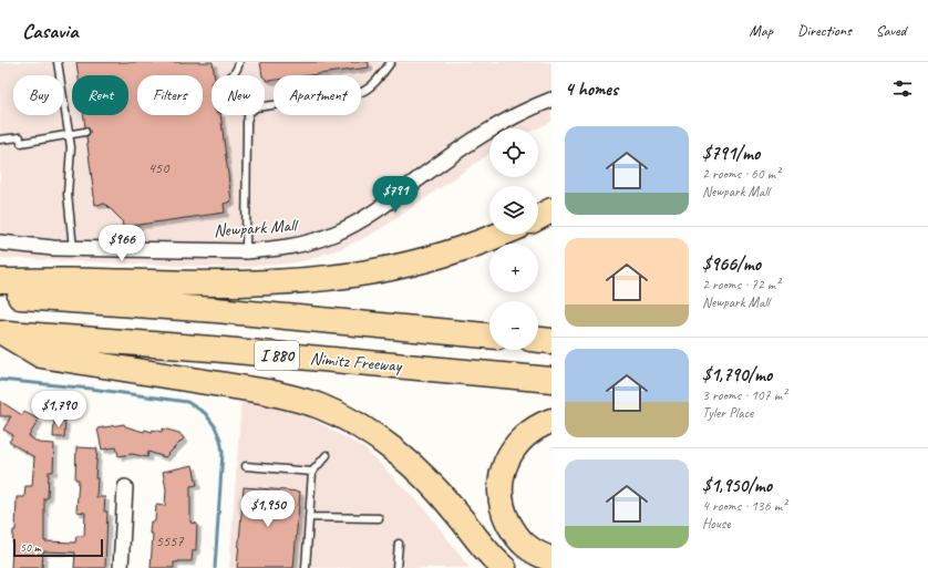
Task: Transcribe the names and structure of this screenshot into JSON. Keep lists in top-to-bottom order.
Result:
{
  "streets": {
    "highway": ["I 880", "Nimitz Freeway"],
    "street": ["Newpark Mall"]
  },
  "house_numbers": ["450", "5557"],
  "scale_bar": "50 m",
  "page": {
    "header": "Casavia",
    "nav": ["Map", "Directions", "Saved"],
    "heading": "4 homes",
    "chip": [
      "Buy",
      "Rent",
      "Filters",
      "New",
      "Apartment"
    ],
    "list": [
      {
        "name": "$791/mo",
        "note": "2 rooms · 60 m² · Newpark Mall"
      },
      {
        "name": "$966/mo",
        "note": "2 rooms · 72 m² · Newpark Mall"
      },
      {
        "name": "$1,790/mo",
        "note": "3 rooms · 107 m² · Tyler Place"
      },
      {
        "name": "$1,950/mo",
        "note": "4 rooms · 136 m² · House"
      }
    ],
    "map_buttons": ["+", "−"],
    "price": [
      "$791",
      "$966",
      "$1,790",
      "$1,950"
    ],
    "scale": "50 m"
  }
}
